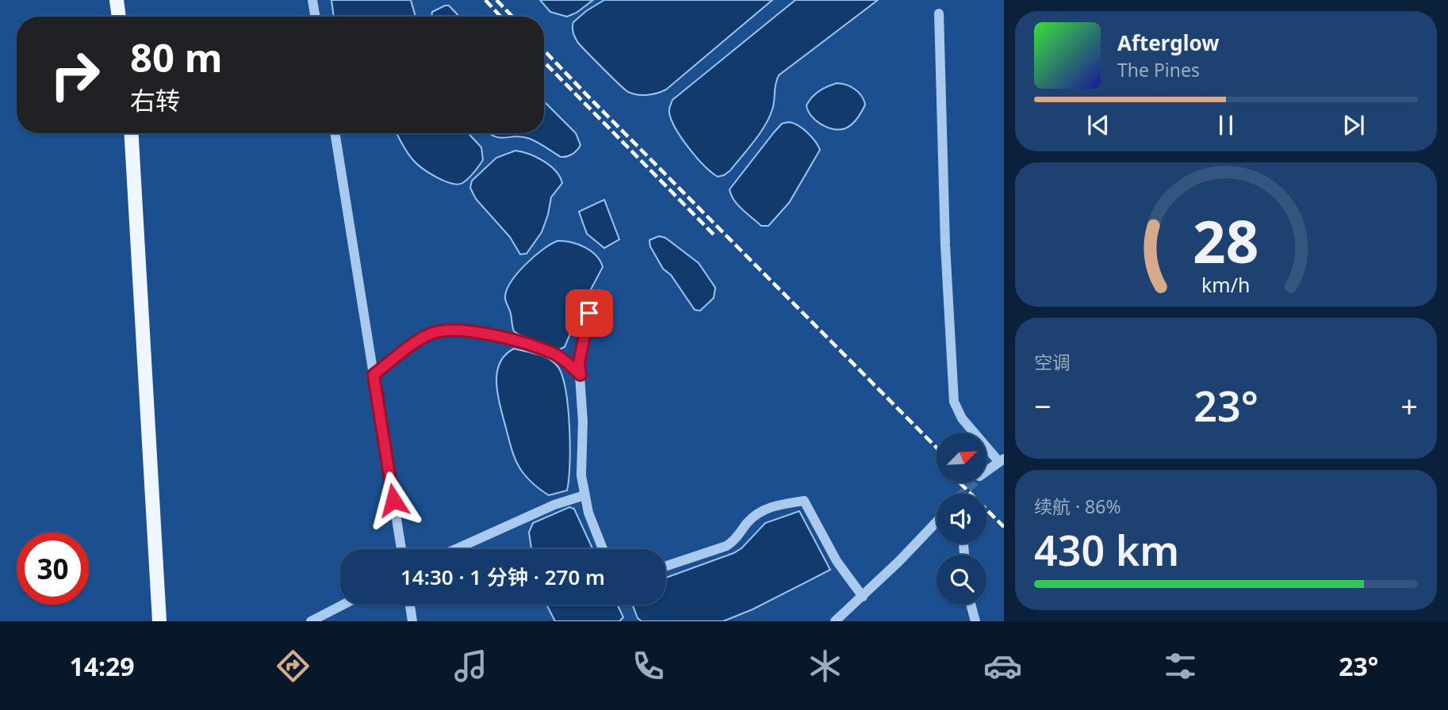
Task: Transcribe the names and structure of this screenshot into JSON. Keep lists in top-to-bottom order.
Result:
{
  "north": "top right",
  "page": {
    "turn": ["80 m", "右转"],
    "song": ["Afterglow", "The Pines"],
    "tile": [
      "空调",
      ["续航 · 86%", "430 km"]
    ],
    "heat": ["−", "23°", "+"],
    "limit": "30",
    "trip": "14:30 · 1 分钟 · 270 m",
    "tabs": ["14:29", "23°"],
    "gauge": ["28", "km/h"]
  }
}
